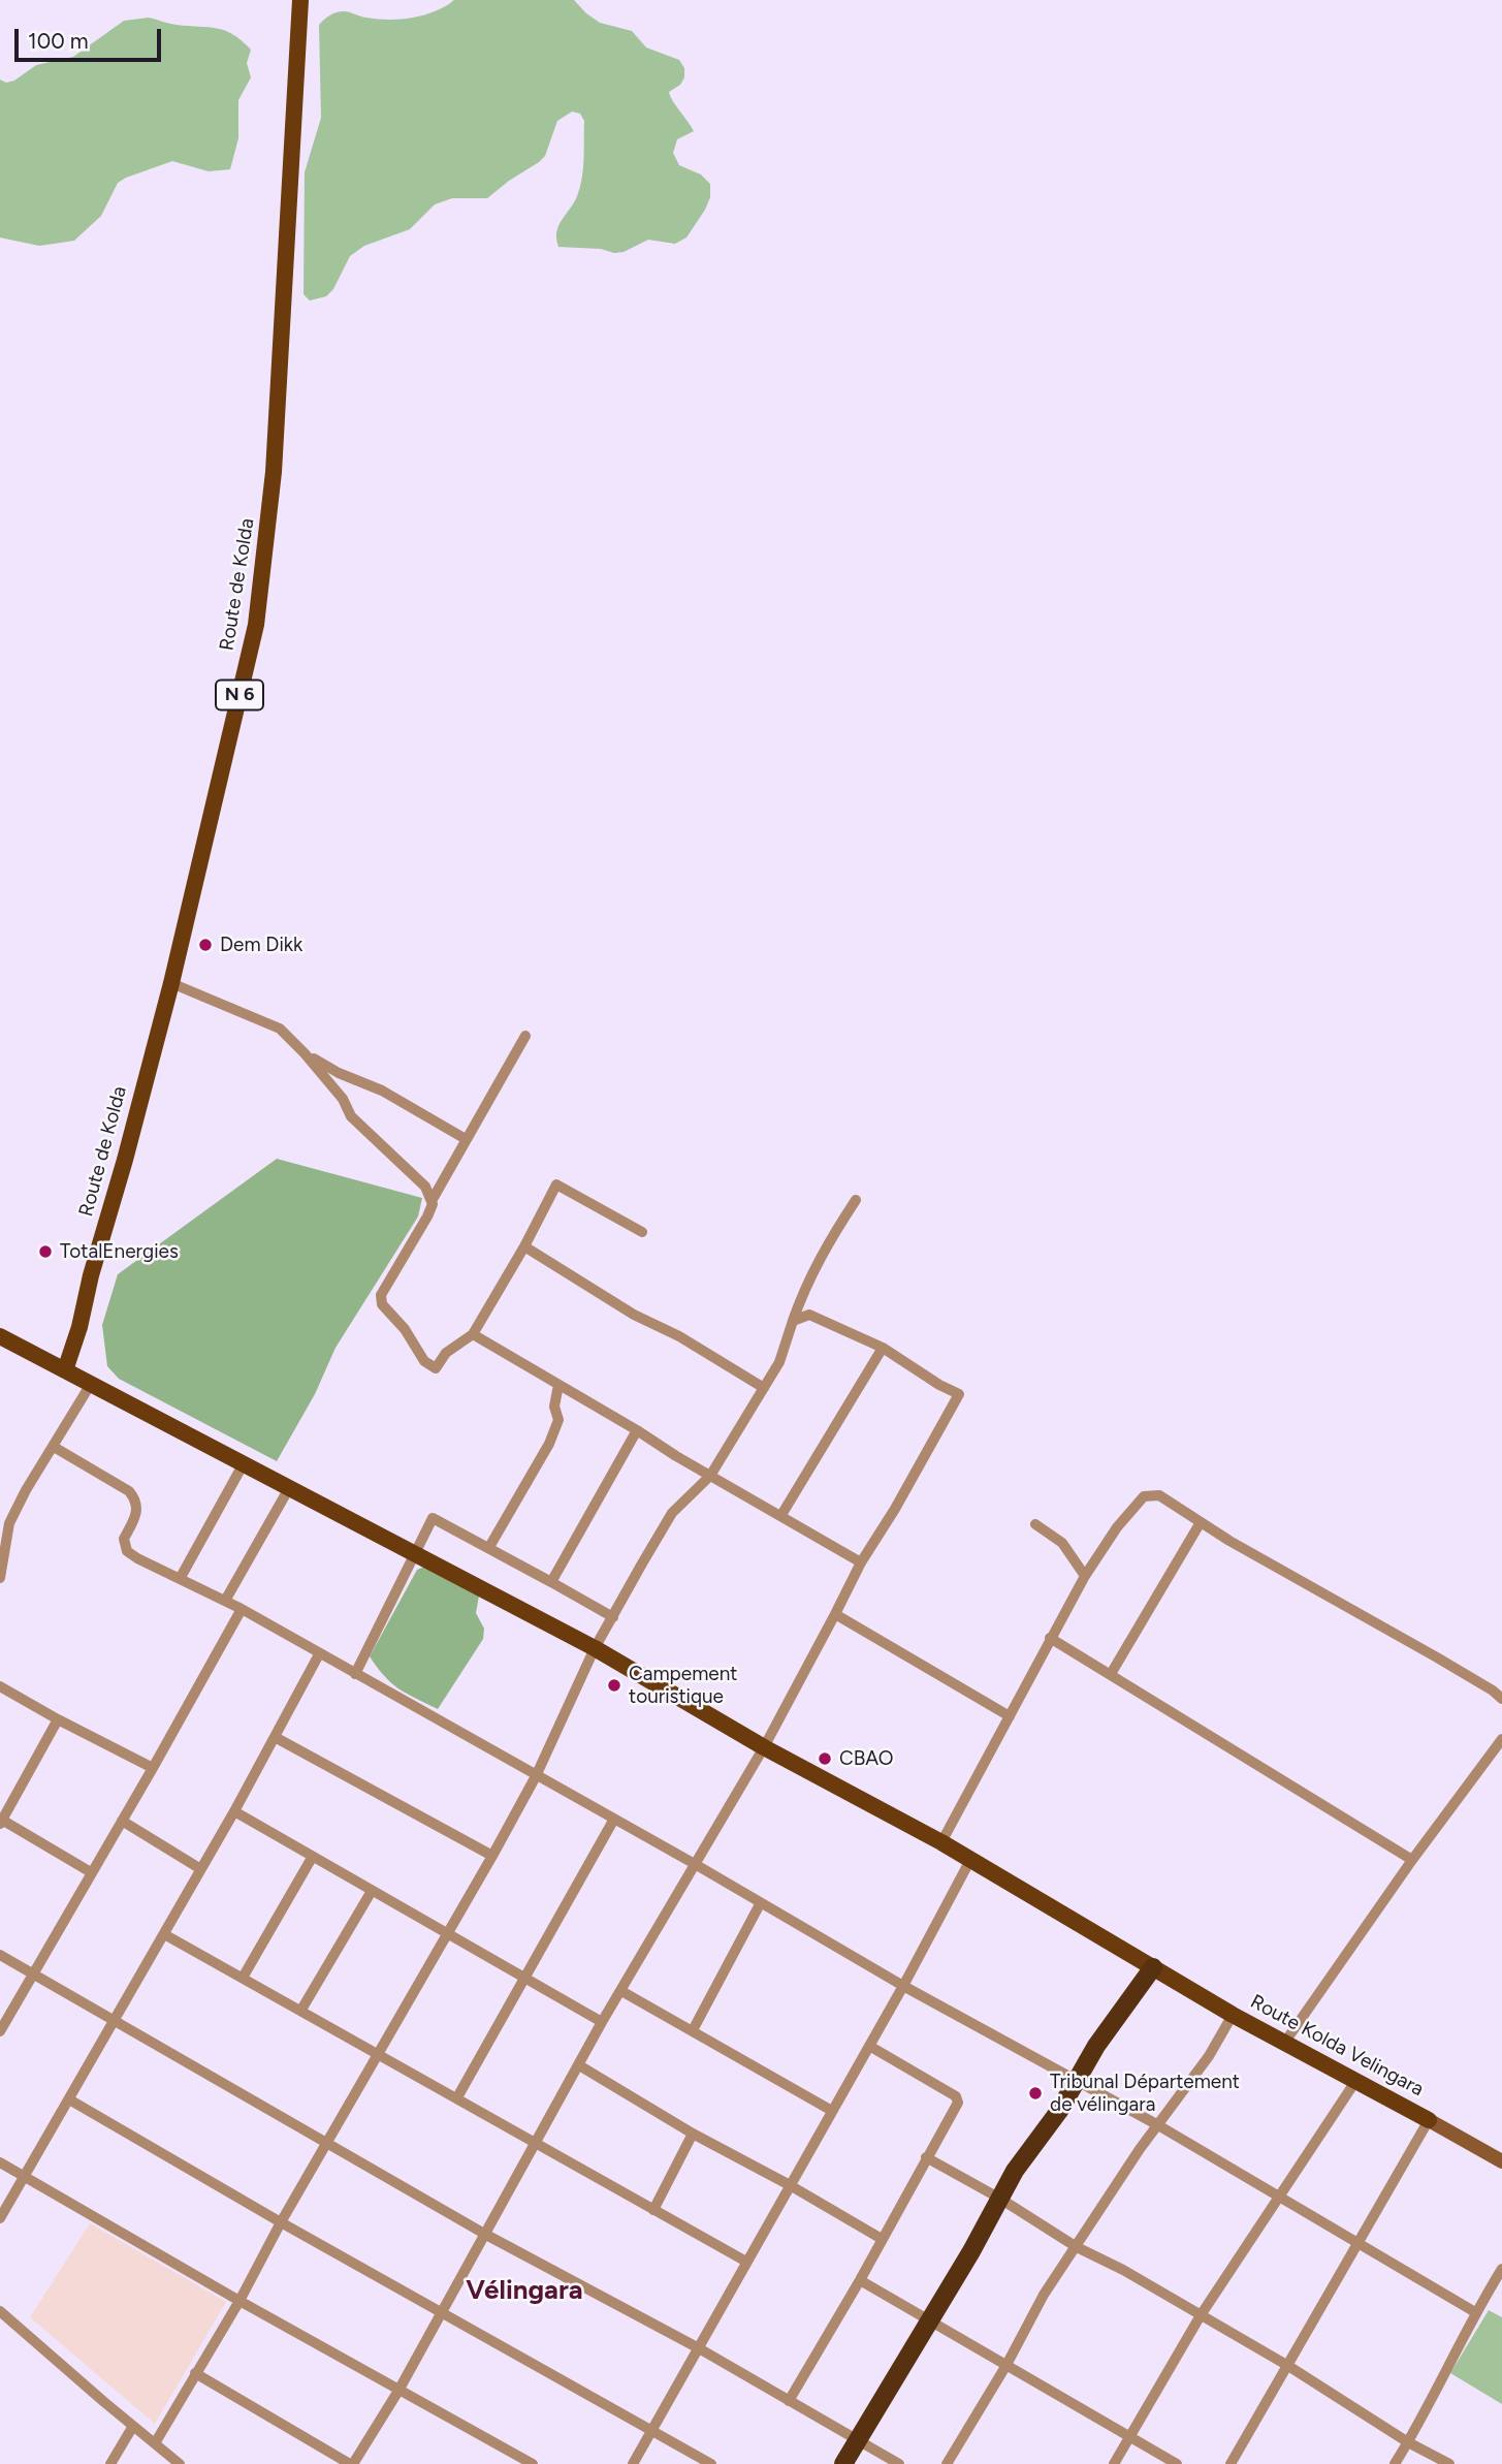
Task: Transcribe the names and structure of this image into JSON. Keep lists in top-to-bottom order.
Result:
{
  "streets": {
    "main road": ["Route de Kolda", "N 6", "Route Kolda Velingara"]
  },
  "crossings": [
    ["Route de Kolda", "Route Kolda Velingara"]
  ],
  "districts": ["Vélingara"],
  "places": [
    "Dem Dikk",
    "TotalEnergies",
    "Campement touristique",
    "CBAO",
    "Tribunal Département de vélingara"
  ],
  "scale_bar": "100 m"
}
